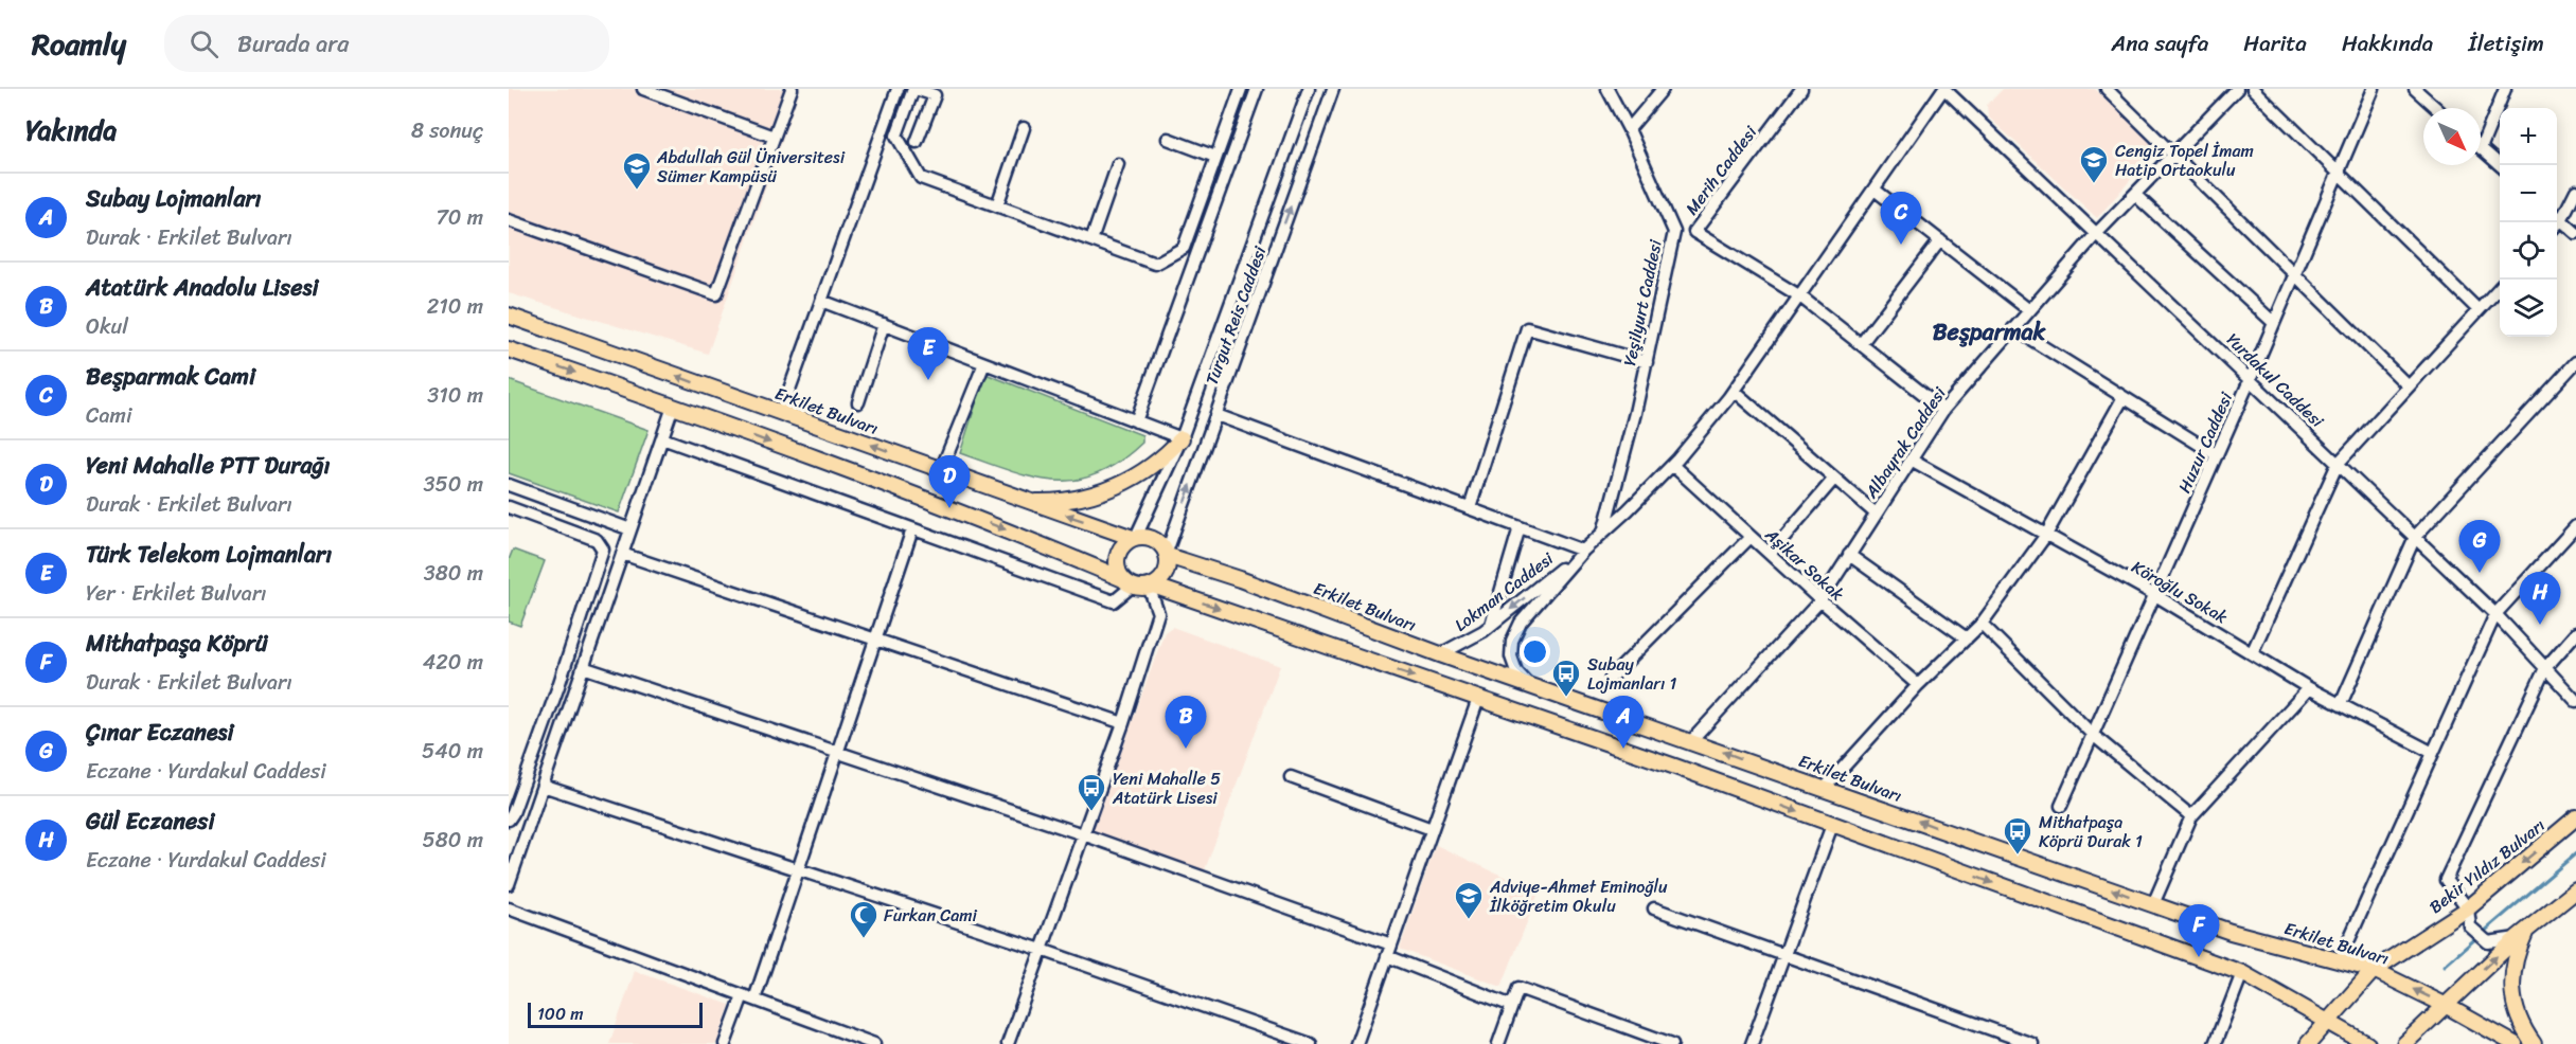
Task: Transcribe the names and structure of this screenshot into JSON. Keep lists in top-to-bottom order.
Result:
{
  "streets": {
    "main road": ["Erkilet Bulvarı", "Bekir Yıldız Bulvarı"],
    "street": [
      "Merih Caddesi",
      "Yeşilyurt Caddesi",
      "Turgut Reis Caddesi",
      "Yurdakul Caddesi",
      "Albayrak Caddesi",
      "Huzur Caddesi",
      "Aşikar Sokak",
      "Lokman Caddesi",
      "Köroğlu Sokak"
    ]
  },
  "crossings": [
    ["Merih Caddesi", "Albayrak Caddesi"],
    ["Turgut Reis Caddesi", "Erkilet Bulvarı"],
    ["Yurdakul Caddesi", "Albayrak Caddesi"],
    ["Yurdakul Caddesi", "Huzur Caddesi"],
    ["Erkilet Bulvarı", "Albayrak Caddesi"],
    ["Erkilet Bulvarı", "Lokman Caddesi"],
    ["Erkilet Bulvarı", "Bekir Yıldız Bulvarı"],
    ["Albayrak Caddesi", "Aşikar Sokak"],
    ["Albayrak Caddesi", "Köroğlu Sokak"],
    ["Huzur Caddesi", "Köroğlu Sokak"]
  ],
  "one_way": ["Lokman Caddesi"],
  "districts": ["Beşparmak"],
  "places": {
    "school or university": ["Cengiz Topel İmam Hatip Ortaokulu", "Abdullah Gül Üniversitesi Sümer Kampüsü", "Adviye-Ahmet Eminoğlu İlköğretim Okulu"],
    "bus stop": ["Subay Lojmanları 1", "Yeni Mahalle 5 Atatürk Lisesi", "Mithatpaşa Köprü Durak 1"],
    "mosque": ["Furkan Cami"]
  },
  "scale_bar": "100 m",
  "north": "bottom right",
  "page": {
    "header": "Roamly",
    "search": "Burada ara",
    "nav": [
      "Ana sayfa",
      "Harita",
      "Hakkında",
      "İletişim"
    ],
    "heading": ["Yakında", "8 sonuç"],
    "map_buttons": ["+", "−"],
    "list": [
      {
        "mark": "A",
        "name": "Subay Lojmanları",
        "note": "Durak · Erkilet Bulvarı",
        "value": "70 m"
      },
      {
        "mark": "B",
        "name": "Atatürk Anadolu Lisesi",
        "note": "Okul",
        "value": "210 m"
      },
      {
        "mark": "C",
        "name": "Beşparmak Cami",
        "note": "Cami",
        "value": "310 m"
      },
      {
        "mark": "D",
        "name": "Yeni Mahalle PTT Durağı",
        "note": "Durak · Erkilet Bulvarı",
        "value": "350 m"
      },
      {
        "mark": "E",
        "name": "Türk Telekom Lojmanları",
        "note": "Yer · Erkilet Bulvarı",
        "value": "380 m"
      },
      {
        "mark": "F",
        "name": "Mithatpaşa Köprü",
        "note": "Durak · Erkilet Bulvarı",
        "value": "420 m"
      },
      {
        "mark": "G",
        "name": "Çınar Eczanesi",
        "note": "Eczane · Yurdakul Caddesi",
        "value": "540 m"
      },
      {
        "mark": "H",
        "name": "Gül Eczanesi",
        "note": "Eczane · Yurdakul Caddesi",
        "value": "580 m"
      }
    ],
    "pins": [
      "C",
      "E",
      "D",
      "G",
      "H",
      "A",
      "B",
      "F"
    ],
    "scale": "100 m"
  }
}
